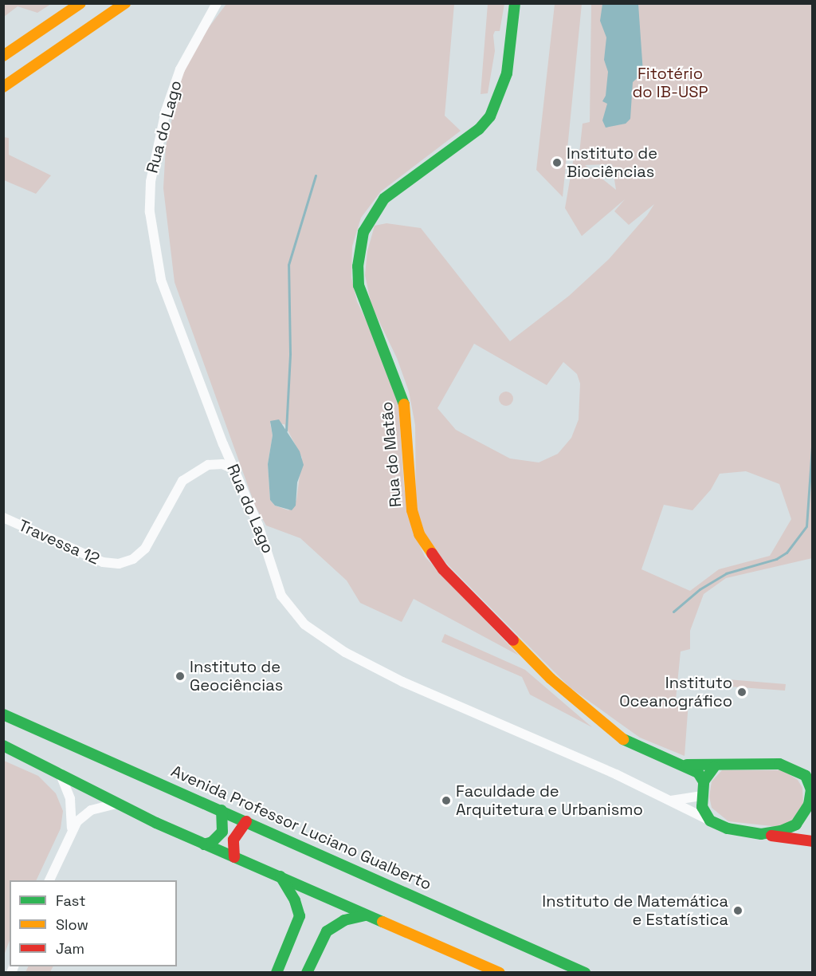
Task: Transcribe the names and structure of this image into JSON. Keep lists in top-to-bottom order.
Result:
{
  "streets": {
    "street": [
      "Rua do Lago",
      "Rua do Matão",
      "Travessa 12",
      "Avenida Professor Luciano Gualberto"
    ]
  },
  "crossings": [
    ["Rua do Lago", "Rua do Matão"],
    ["Rua do Lago", "Travessa 12"]
  ],
  "parks": ["Fitotério do IB-USP"],
  "places": [
    "Instituto de Biociências",
    "Instituto de Geociências",
    "Instituto Oceanográfico",
    "Faculdade de Arquitetura e Urbanismo",
    "Instituto de Matemática e Estatística"
  ],
  "legend": ["Fast", "Slow", "Jam"]
}
